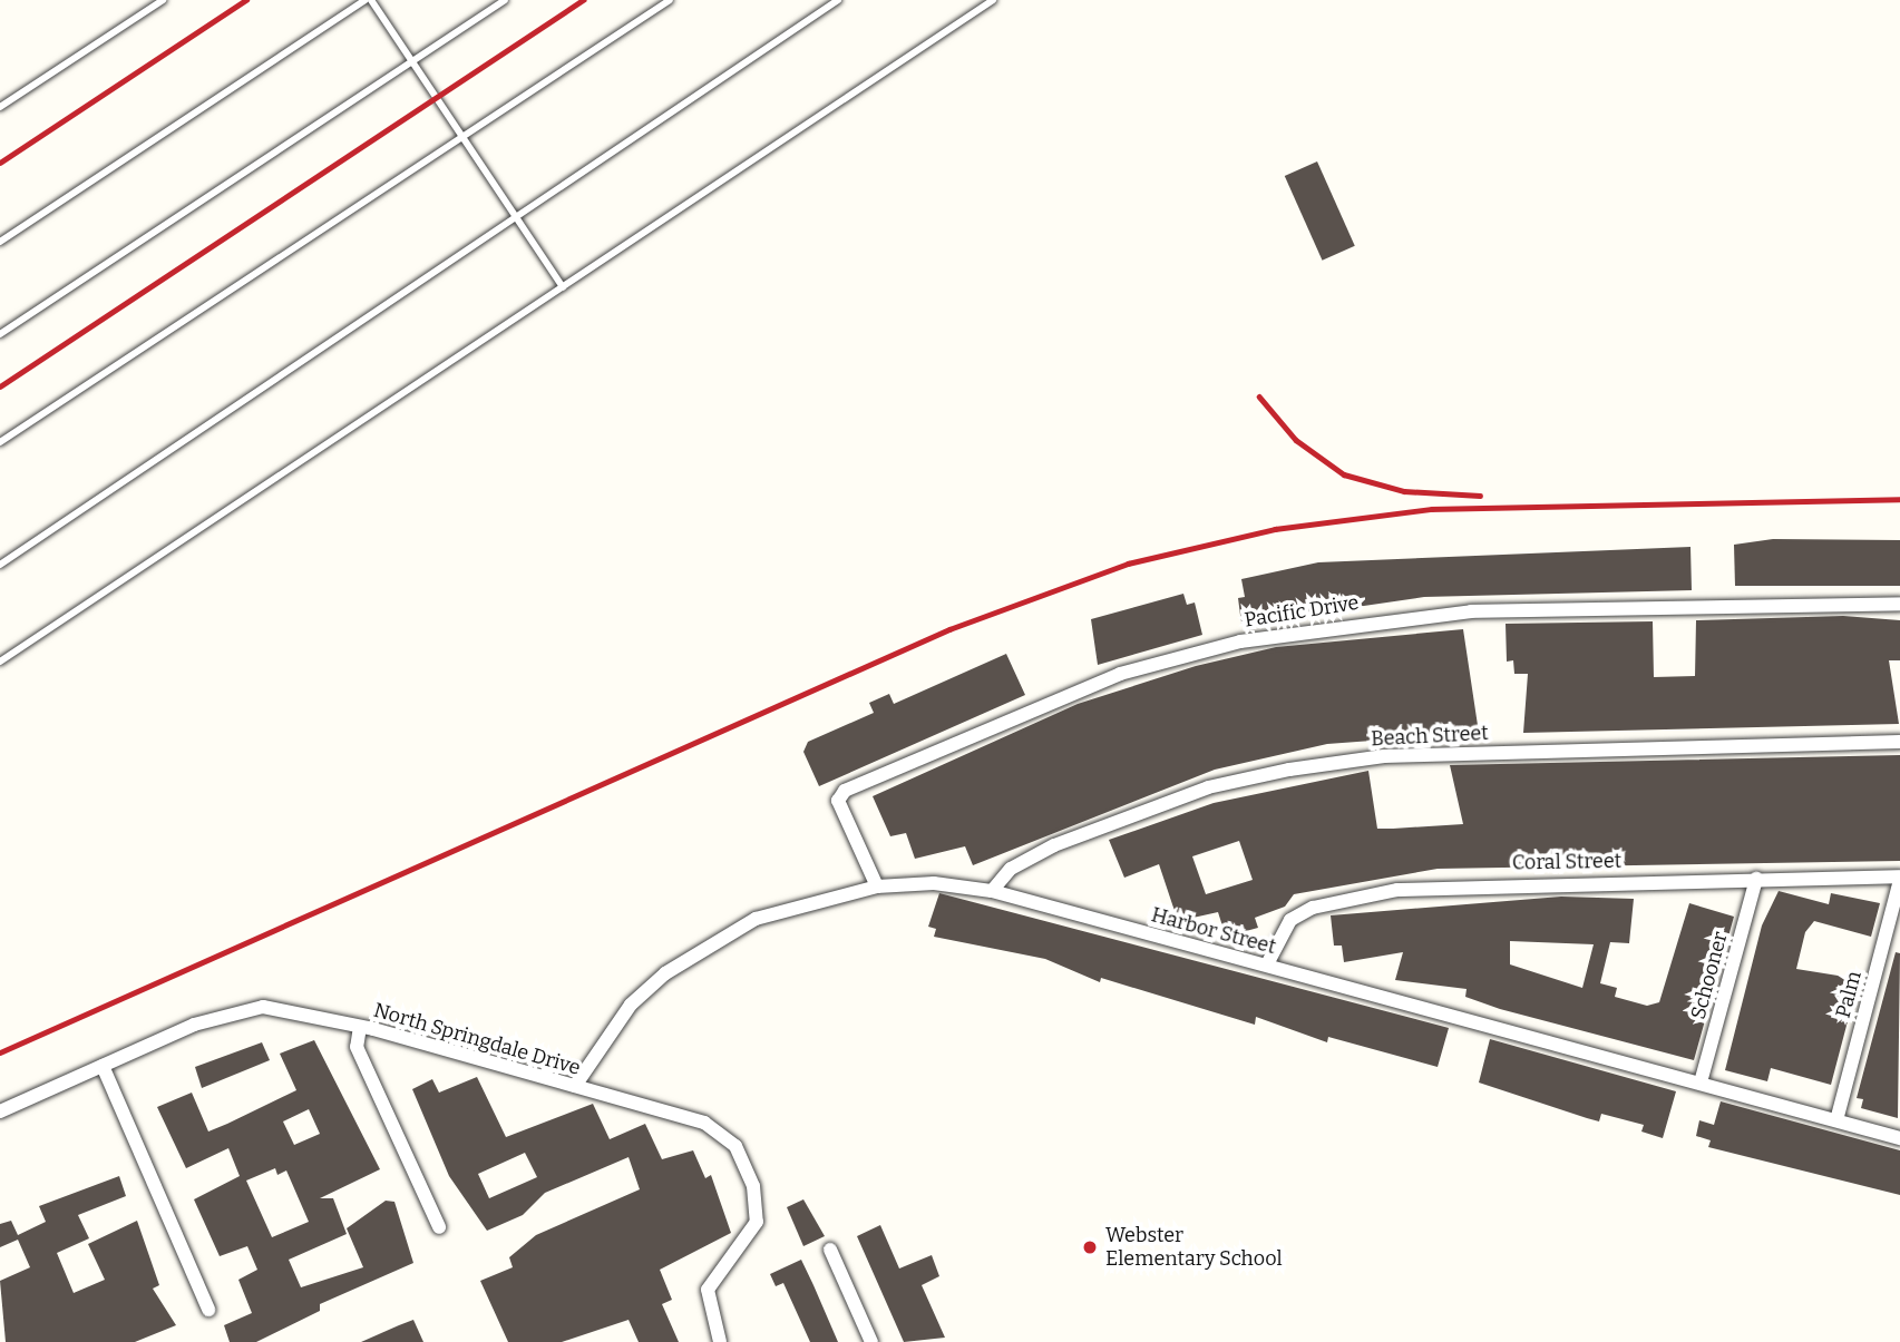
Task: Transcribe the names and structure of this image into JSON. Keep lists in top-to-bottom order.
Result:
{
  "streets": {
    "street": [
      "Pacific Drive",
      "Beach Street",
      "Coral Street",
      "Harbor Street",
      "Schooner",
      "Palm",
      "North Springdale Drive"
    ]
  },
  "crossings": [
    ["Pacific Drive", "Harbor Street"],
    ["Beach Street", "Harbor Street"],
    ["Coral Street", "Harbor Street"],
    ["Coral Street", "Schooner"],
    ["Coral Street", "Palm"],
    ["Harbor Street", "Schooner"],
    ["Harbor Street", "Palm"],
    ["Harbor Street", "North Springdale Drive"]
  ],
  "places": ["Webster Elementary School"]
}
